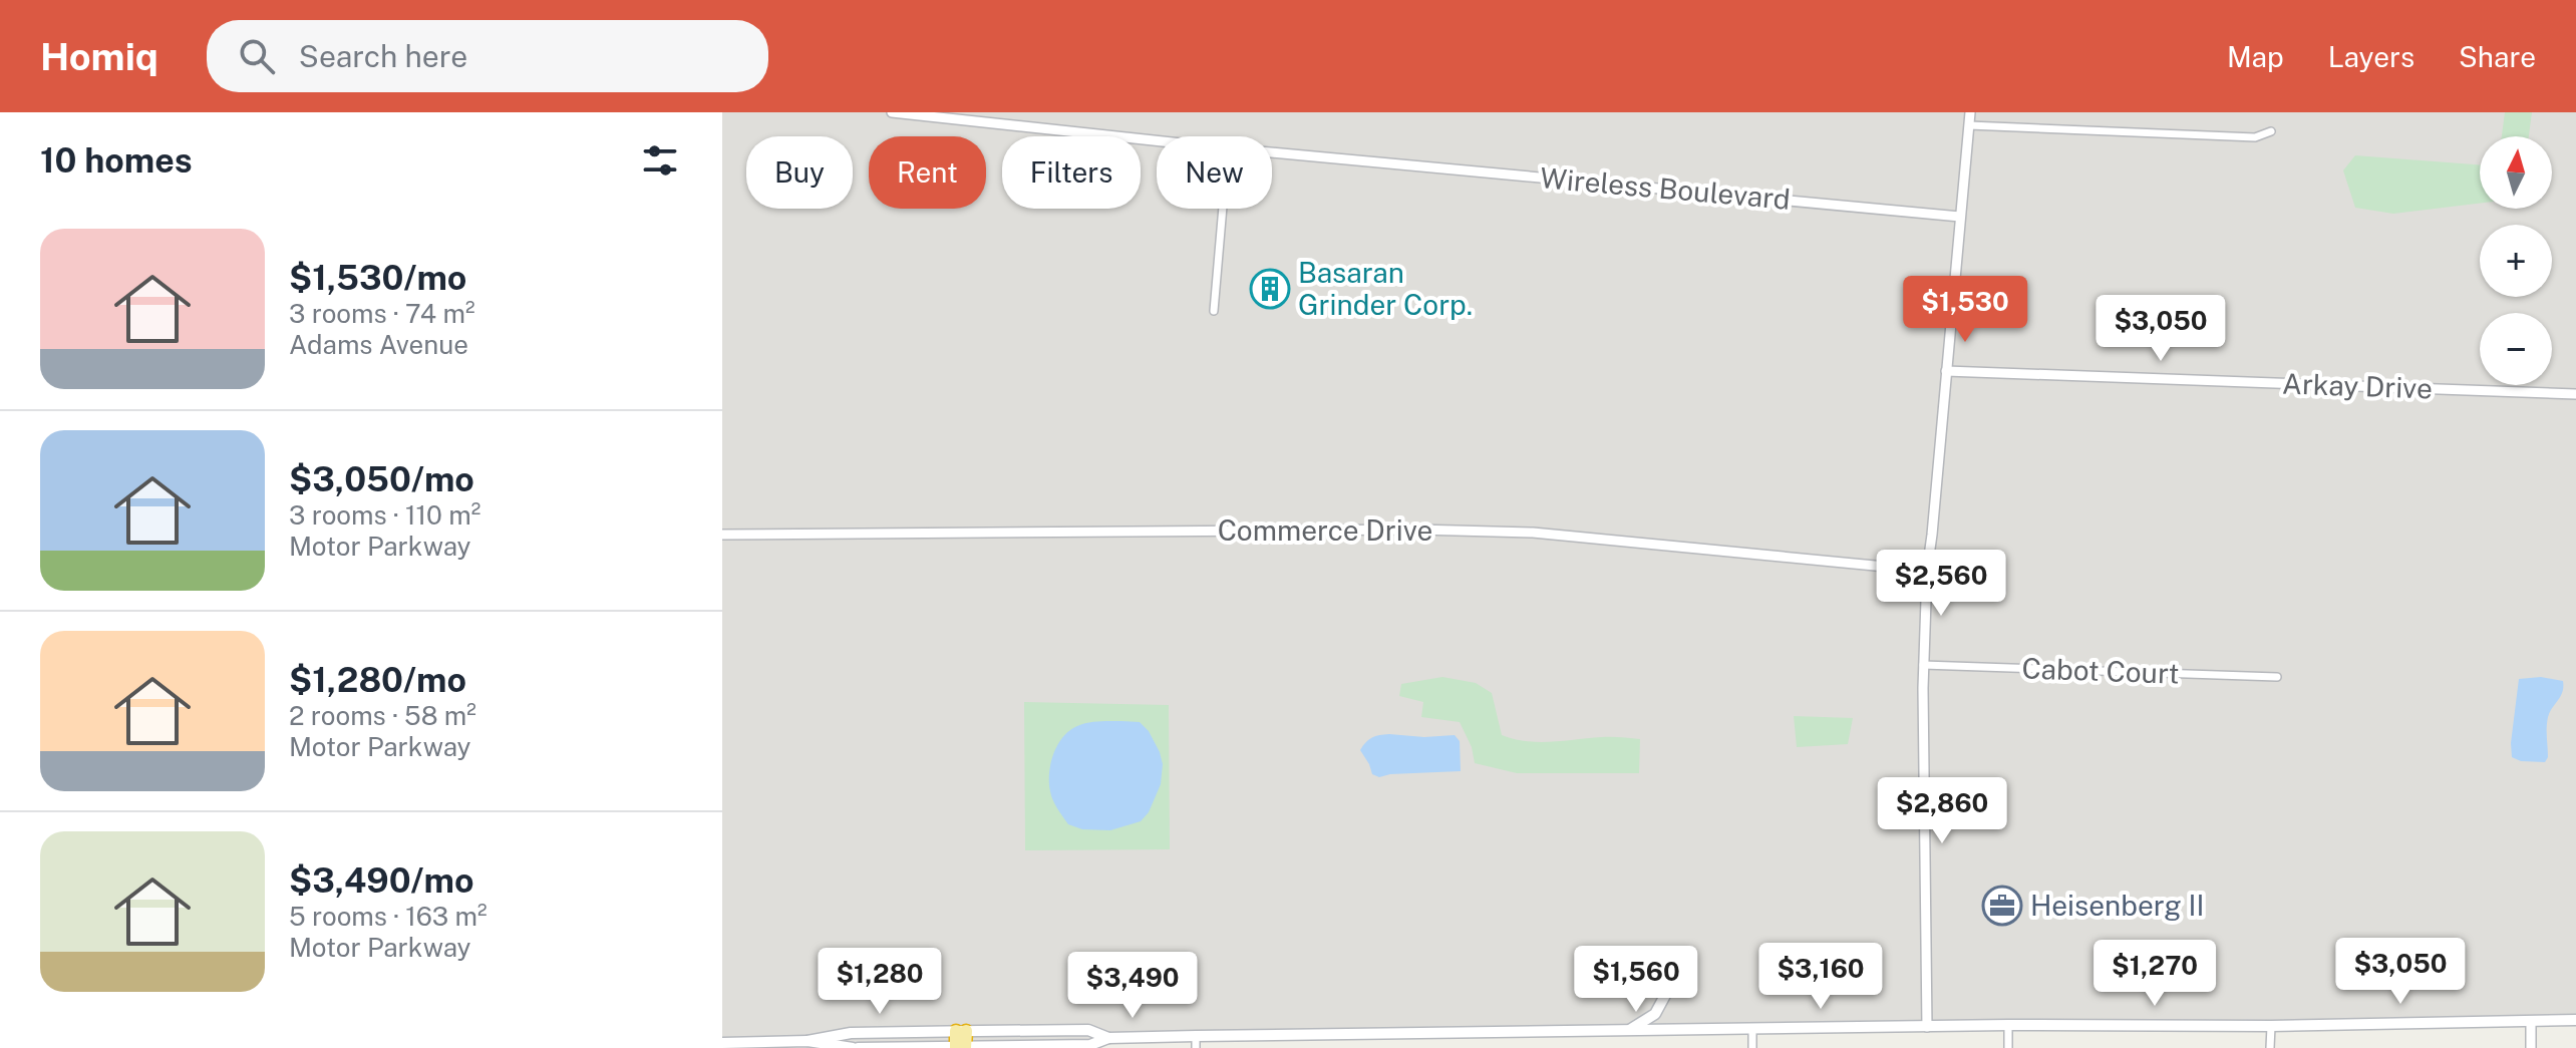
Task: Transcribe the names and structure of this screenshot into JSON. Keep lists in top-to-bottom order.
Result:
{
  "streets": {
    "street": [
      "Wireless Boulevard",
      "Arkay Drive",
      "Commerce Drive",
      "Cabot Court"
    ]
  },
  "places": {
    "building": ["Basaran Grinder Corp."],
    "office": ["Heisenberg II"]
  },
  "north": "top",
  "page": {
    "header": "Homiq",
    "search": "Search here",
    "nav": ["Map", "Layers", "Share"],
    "heading": "10 homes",
    "map_buttons": ["+", "−"],
    "chip": [
      "Buy",
      "Rent",
      "Filters",
      "New"
    ],
    "list": [
      {
        "name": "$1,530/mo",
        "note": "3 rooms · 74 m² · Adams Avenue"
      },
      {
        "name": "$3,050/mo",
        "note": "3 rooms · 110 m² · Motor Parkway"
      },
      {
        "name": "$1,280/mo",
        "note": "2 rooms · 58 m² · Motor Parkway"
      },
      {
        "name": "$3,490/mo",
        "note": "5 rooms · 163 m² · Motor Parkway"
      }
    ],
    "price": [
      "$1,530",
      "$3,050",
      "$2,560",
      "$2,860",
      "$3,050",
      "$1,270",
      "$3,160",
      "$1,560",
      "$1,280",
      "$3,490"
    ]
  }
}
